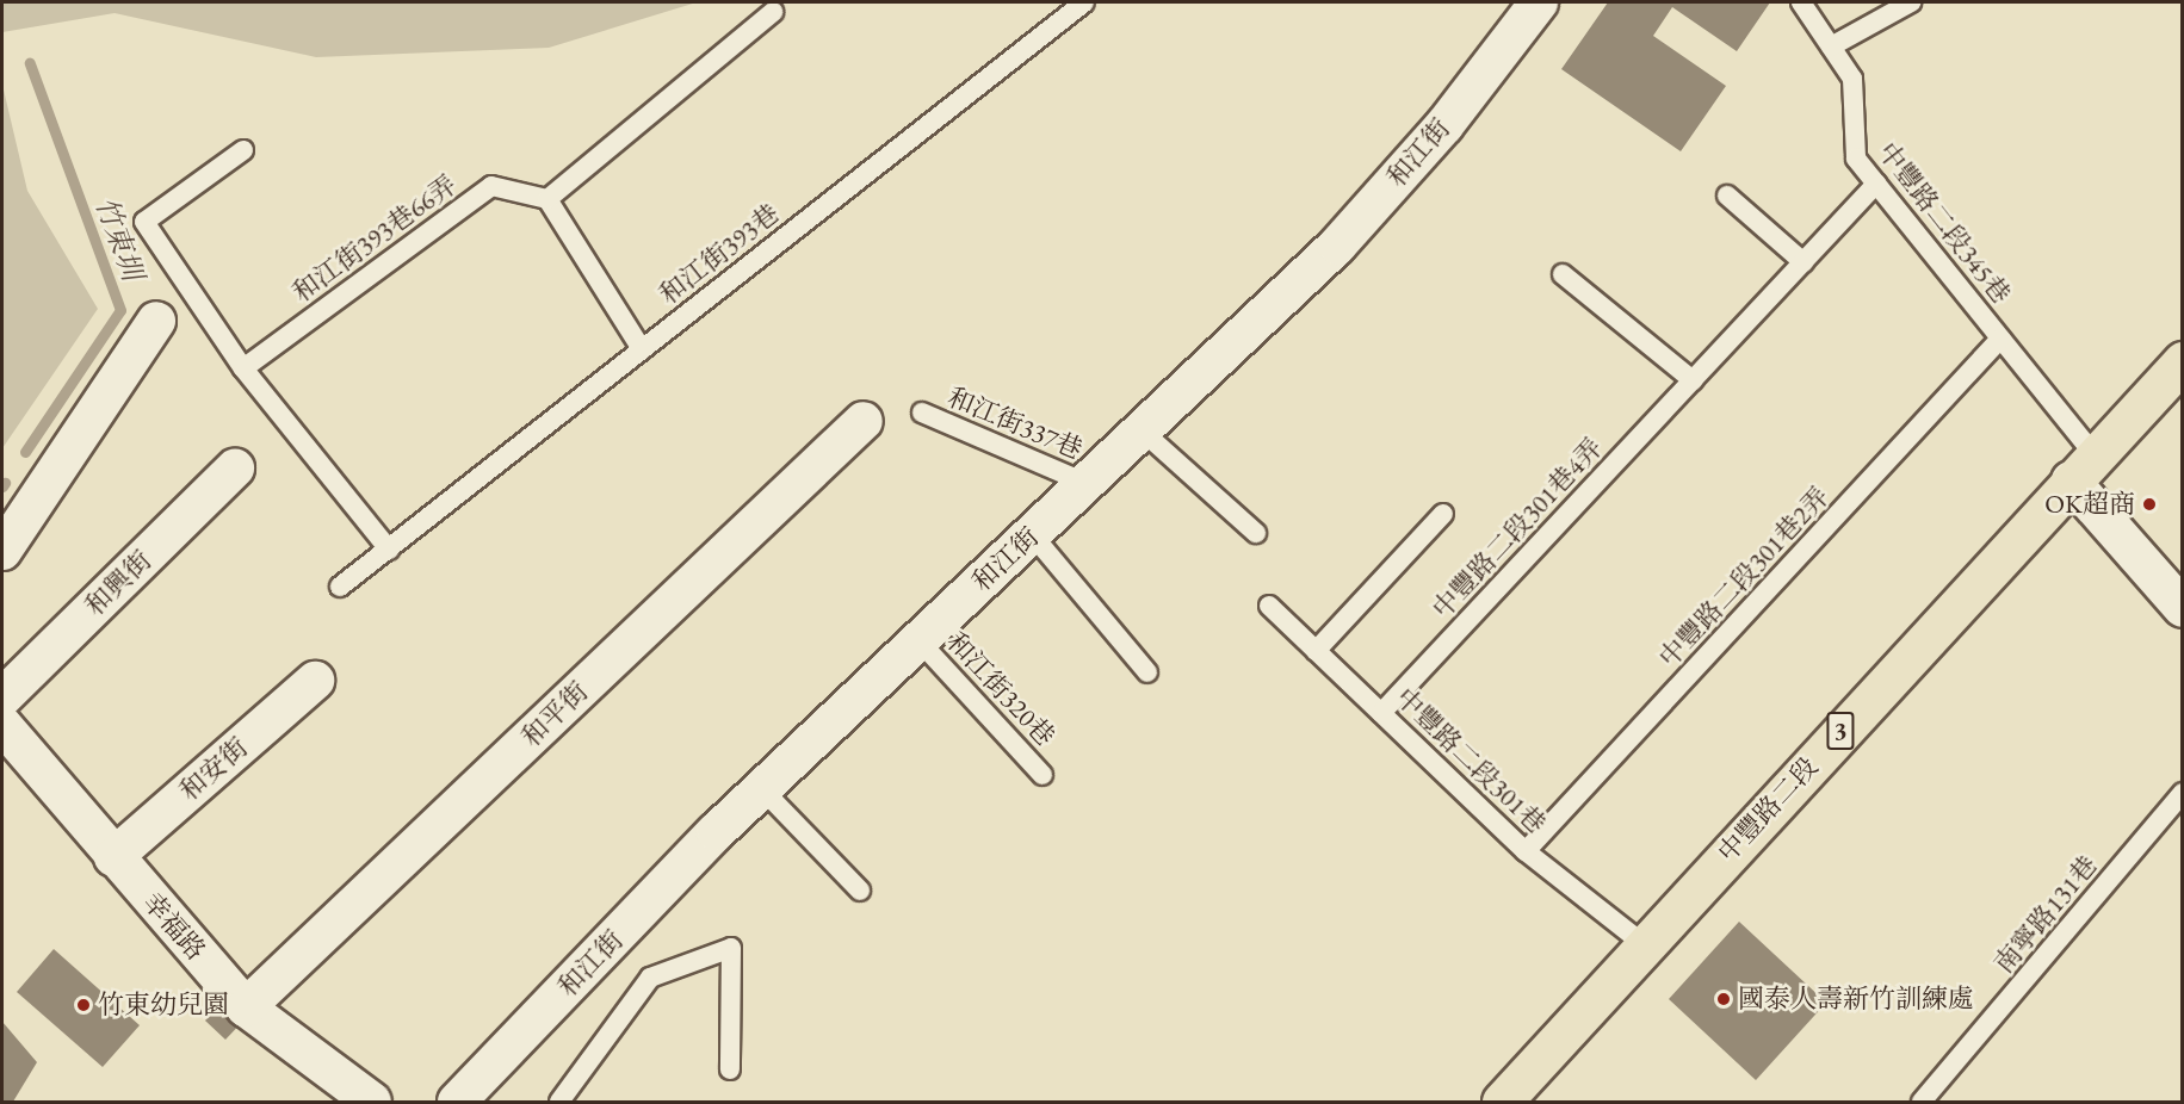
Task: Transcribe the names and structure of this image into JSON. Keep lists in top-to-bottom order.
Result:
{
  "streets": {
    "main road": ["3", "中豐路二段"],
    "street": [
      "和江街",
      "和興街",
      "和平街",
      "和安街",
      "幸福路"
    ],
    "lane": [
      "中豐路二段345巷",
      "和江街393巷66弄",
      "和江街393巷",
      "和江街337巷",
      "中豐路二段301巷4弄",
      "中豐路二段301巷2弄",
      "和江街320巷",
      "中豐路二段301巷",
      "南寧路131巷"
    ]
  },
  "crossings": [
    ["和江街", "和江街337巷"],
    ["和江街", "和江街320巷"],
    ["中豐路二段345巷", "中豐路二段301巷4弄"],
    ["中豐路二段345巷", "中豐路二段301巷2弄"],
    ["中豐路二段345巷", "中豐路二段"],
    ["中豐路二段301巷4弄", "中豐路二段301巷"],
    ["中豐路二段301巷2弄", "中豐路二段301巷"],
    ["和平街", "幸福路"],
    ["中豐路二段301巷", "中豐路二段"],
    ["和安街", "幸福路"]
  ],
  "water": ["竹東圳"],
  "places": ["OK超商", "國泰人壽新竹訓練處", "竹東幼兒園"]
}
